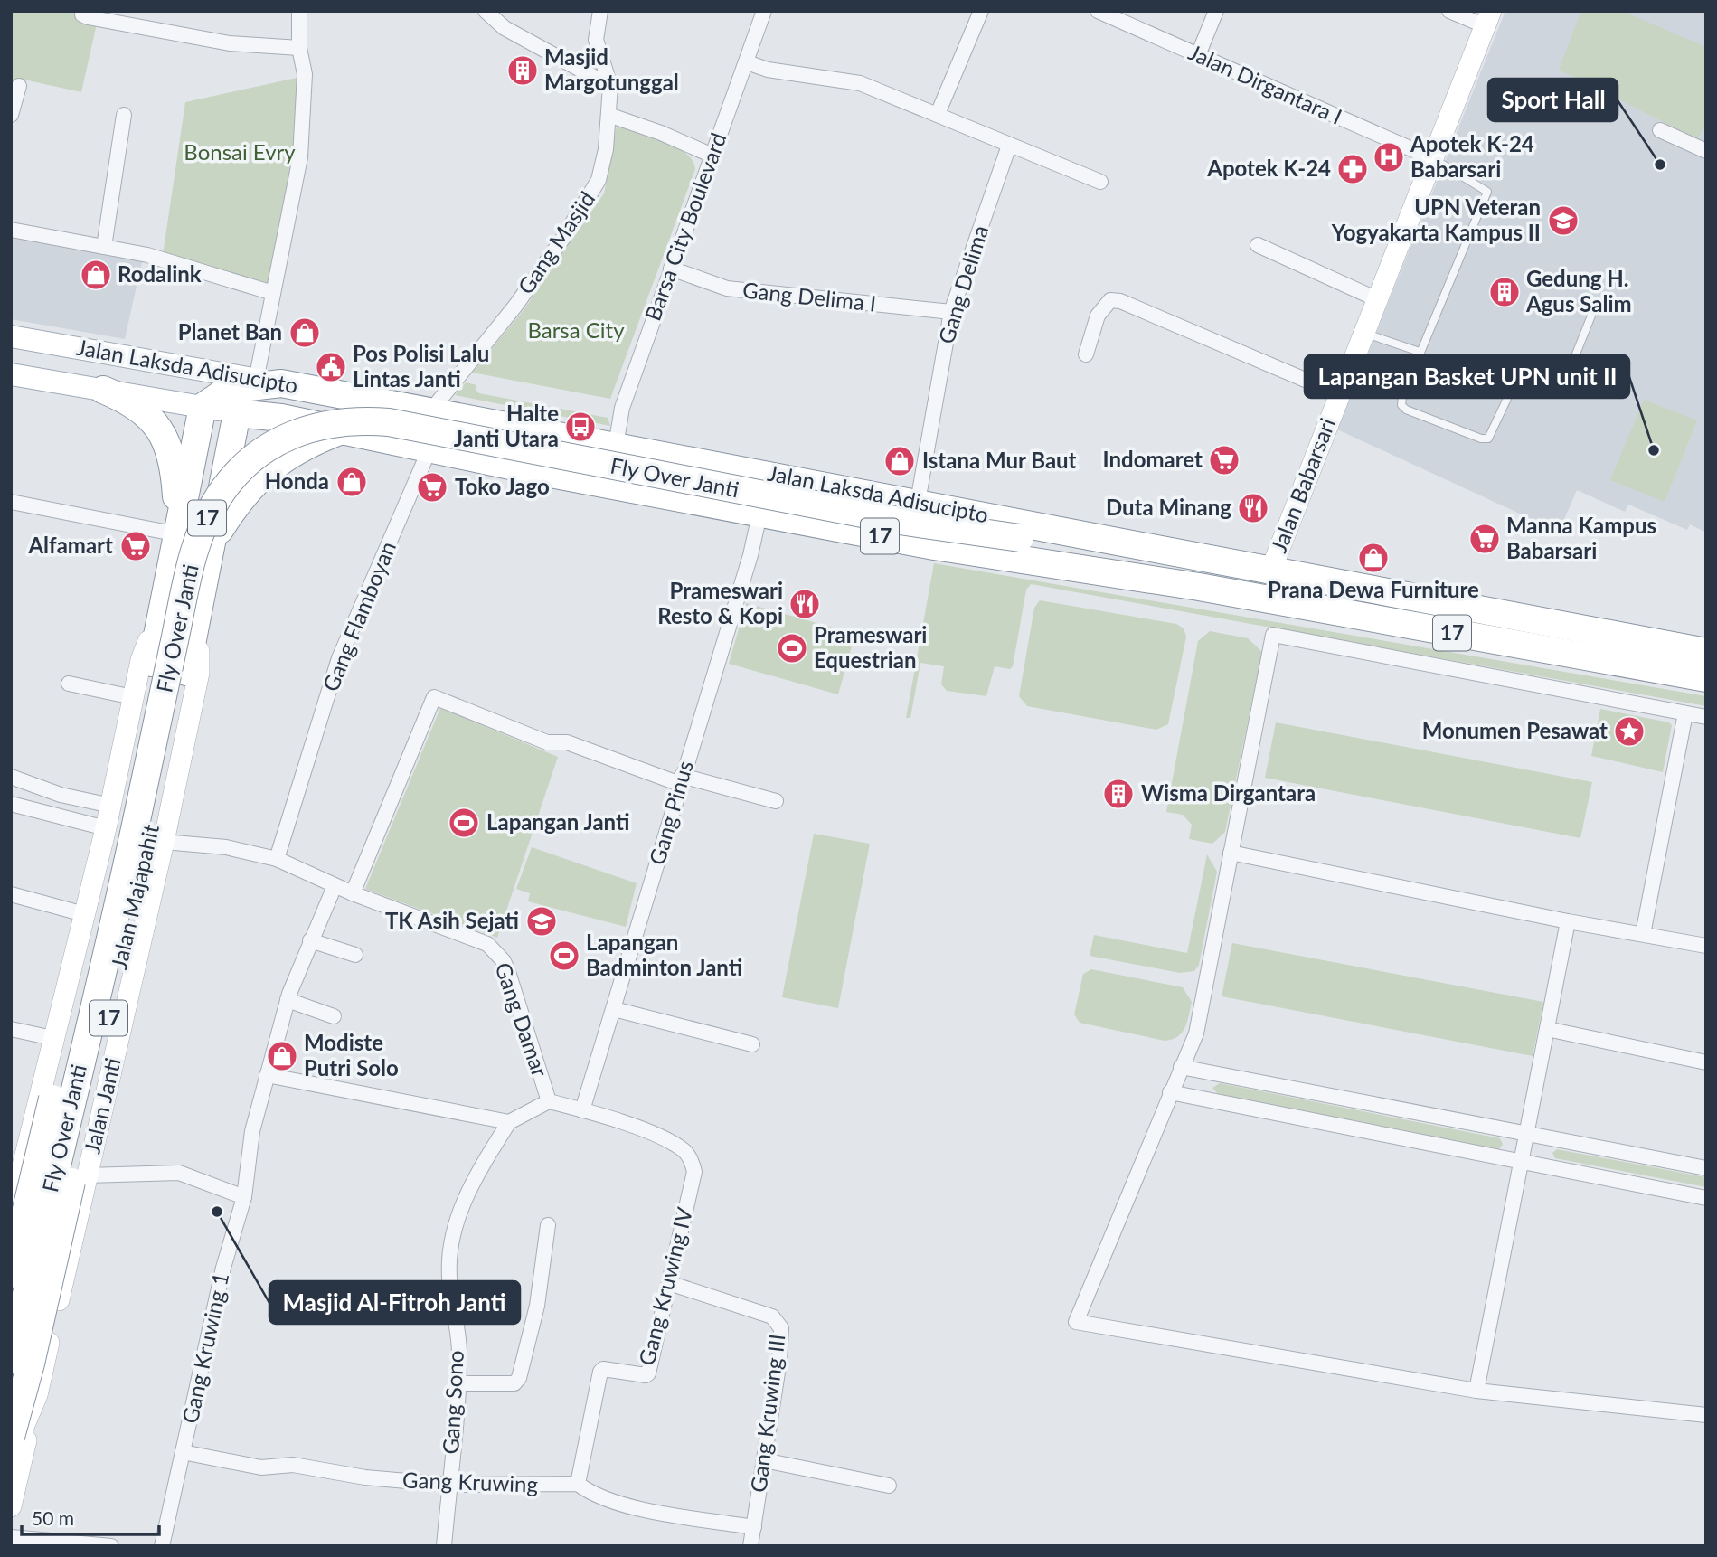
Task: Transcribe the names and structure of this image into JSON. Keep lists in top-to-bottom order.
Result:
{
  "streets": {
    "highway": [
      "Jalan Laksda Adisucipto",
      "Fly Over Janti",
      "17",
      "Jalan Majapahit"
    ],
    "street": [
      "Jalan Dirgantara I",
      "Barsa City Boulevard",
      "Gang Masjid",
      "Gang Delima",
      "Gang Delima I",
      "Jalan Babarsari",
      "Gang Flamboyan",
      "Gang Pinus",
      "Gang Damar",
      "Jalan Janti",
      "Gang Kruwing IV",
      "Gang Kruwing 1",
      "Gang Sono",
      "Gang Kruwing III",
      "Gang Kruwing"
    ]
  },
  "crossings": [
    ["Jalan Dirgantara I", "Jalan Babarsari"],
    ["Barsa City Boulevard", "Gang Delima I"],
    ["Barsa City Boulevard", "Jalan Laksda Adisucipto"],
    ["Gang Masjid", "Jalan Laksda Adisucipto"],
    ["Gang Delima", "Gang Delima I"],
    ["Gang Delima", "Jalan Laksda Adisucipto"],
    ["Jalan Laksda Adisucipto", "Fly Over Janti"],
    ["Jalan Laksda Adisucipto", "Jalan Babarsari"],
    ["Jalan Laksda Adisucipto", "17"],
    ["Jalan Laksda Adisucipto", "Gang Flamboyan"],
    ["Jalan Laksda Adisucipto", "Gang Pinus"],
    ["Jalan Laksda Adisucipto", "Jalan Majapahit"],
    ["17", "Jalan Majapahit"],
    ["Gang Flamboyan", "Gang Damar"],
    ["Gang Pinus", "Gang Kruwing IV"],
    ["Jalan Majapahit", "Jalan Janti"],
    ["Gang Damar", "Jalan Janti"],
    ["Gang Damar", "Gang Kruwing 1"],
    ["Gang Kruwing IV", "Gang Kruwing III"],
    ["Gang Kruwing IV", "Gang Kruwing"],
    ["Gang Kruwing 1", "Gang Kruwing"],
    ["Gang Sono", "Gang Kruwing"],
    ["Gang Kruwing III", "Gang Kruwing"]
  ],
  "parks": ["Bonsai Evry", "Barsa City"],
  "places": {
    "building": ["Masjid Margotunggal", "Gedung H. Agus Salim", "Wisma Dirgantara"],
    "hospital": ["Apotek K-24 Babarsari"],
    "other": ["Sport Hall", "Lapangan Basket UPN unit II", "Masjid Al-Fitroh Janti"],
    "pharmacy": ["Apotek K-24"],
    "school or university": ["UPN Veteran Yogyakarta Kampus II", "TK Asih Sejati"],
    "shop": [
      "Rodalink",
      "Planet Ban",
      "Istana Mur Baut",
      "Honda",
      "Prana Dewa Furniture",
      "Modiste Putri Solo"
    ],
    "public building": ["Pos Polisi Lalu Lintas Janti"],
    "bus stop": ["Halte Janti Utara"],
    "supermarket": [
      "Indomaret",
      "Toko Jago",
      "Manna Kampus Babarsari",
      "Alfamart"
    ],
    "restaurant": ["Duta Minang", "Prameswari Resto & Kopi"],
    "sports": ["Prameswari Equestrian", "Lapangan Janti", "Lapangan Badminton Janti"],
    "place": ["Monumen Pesawat"]
  },
  "scale_bar": "50 m"
}
